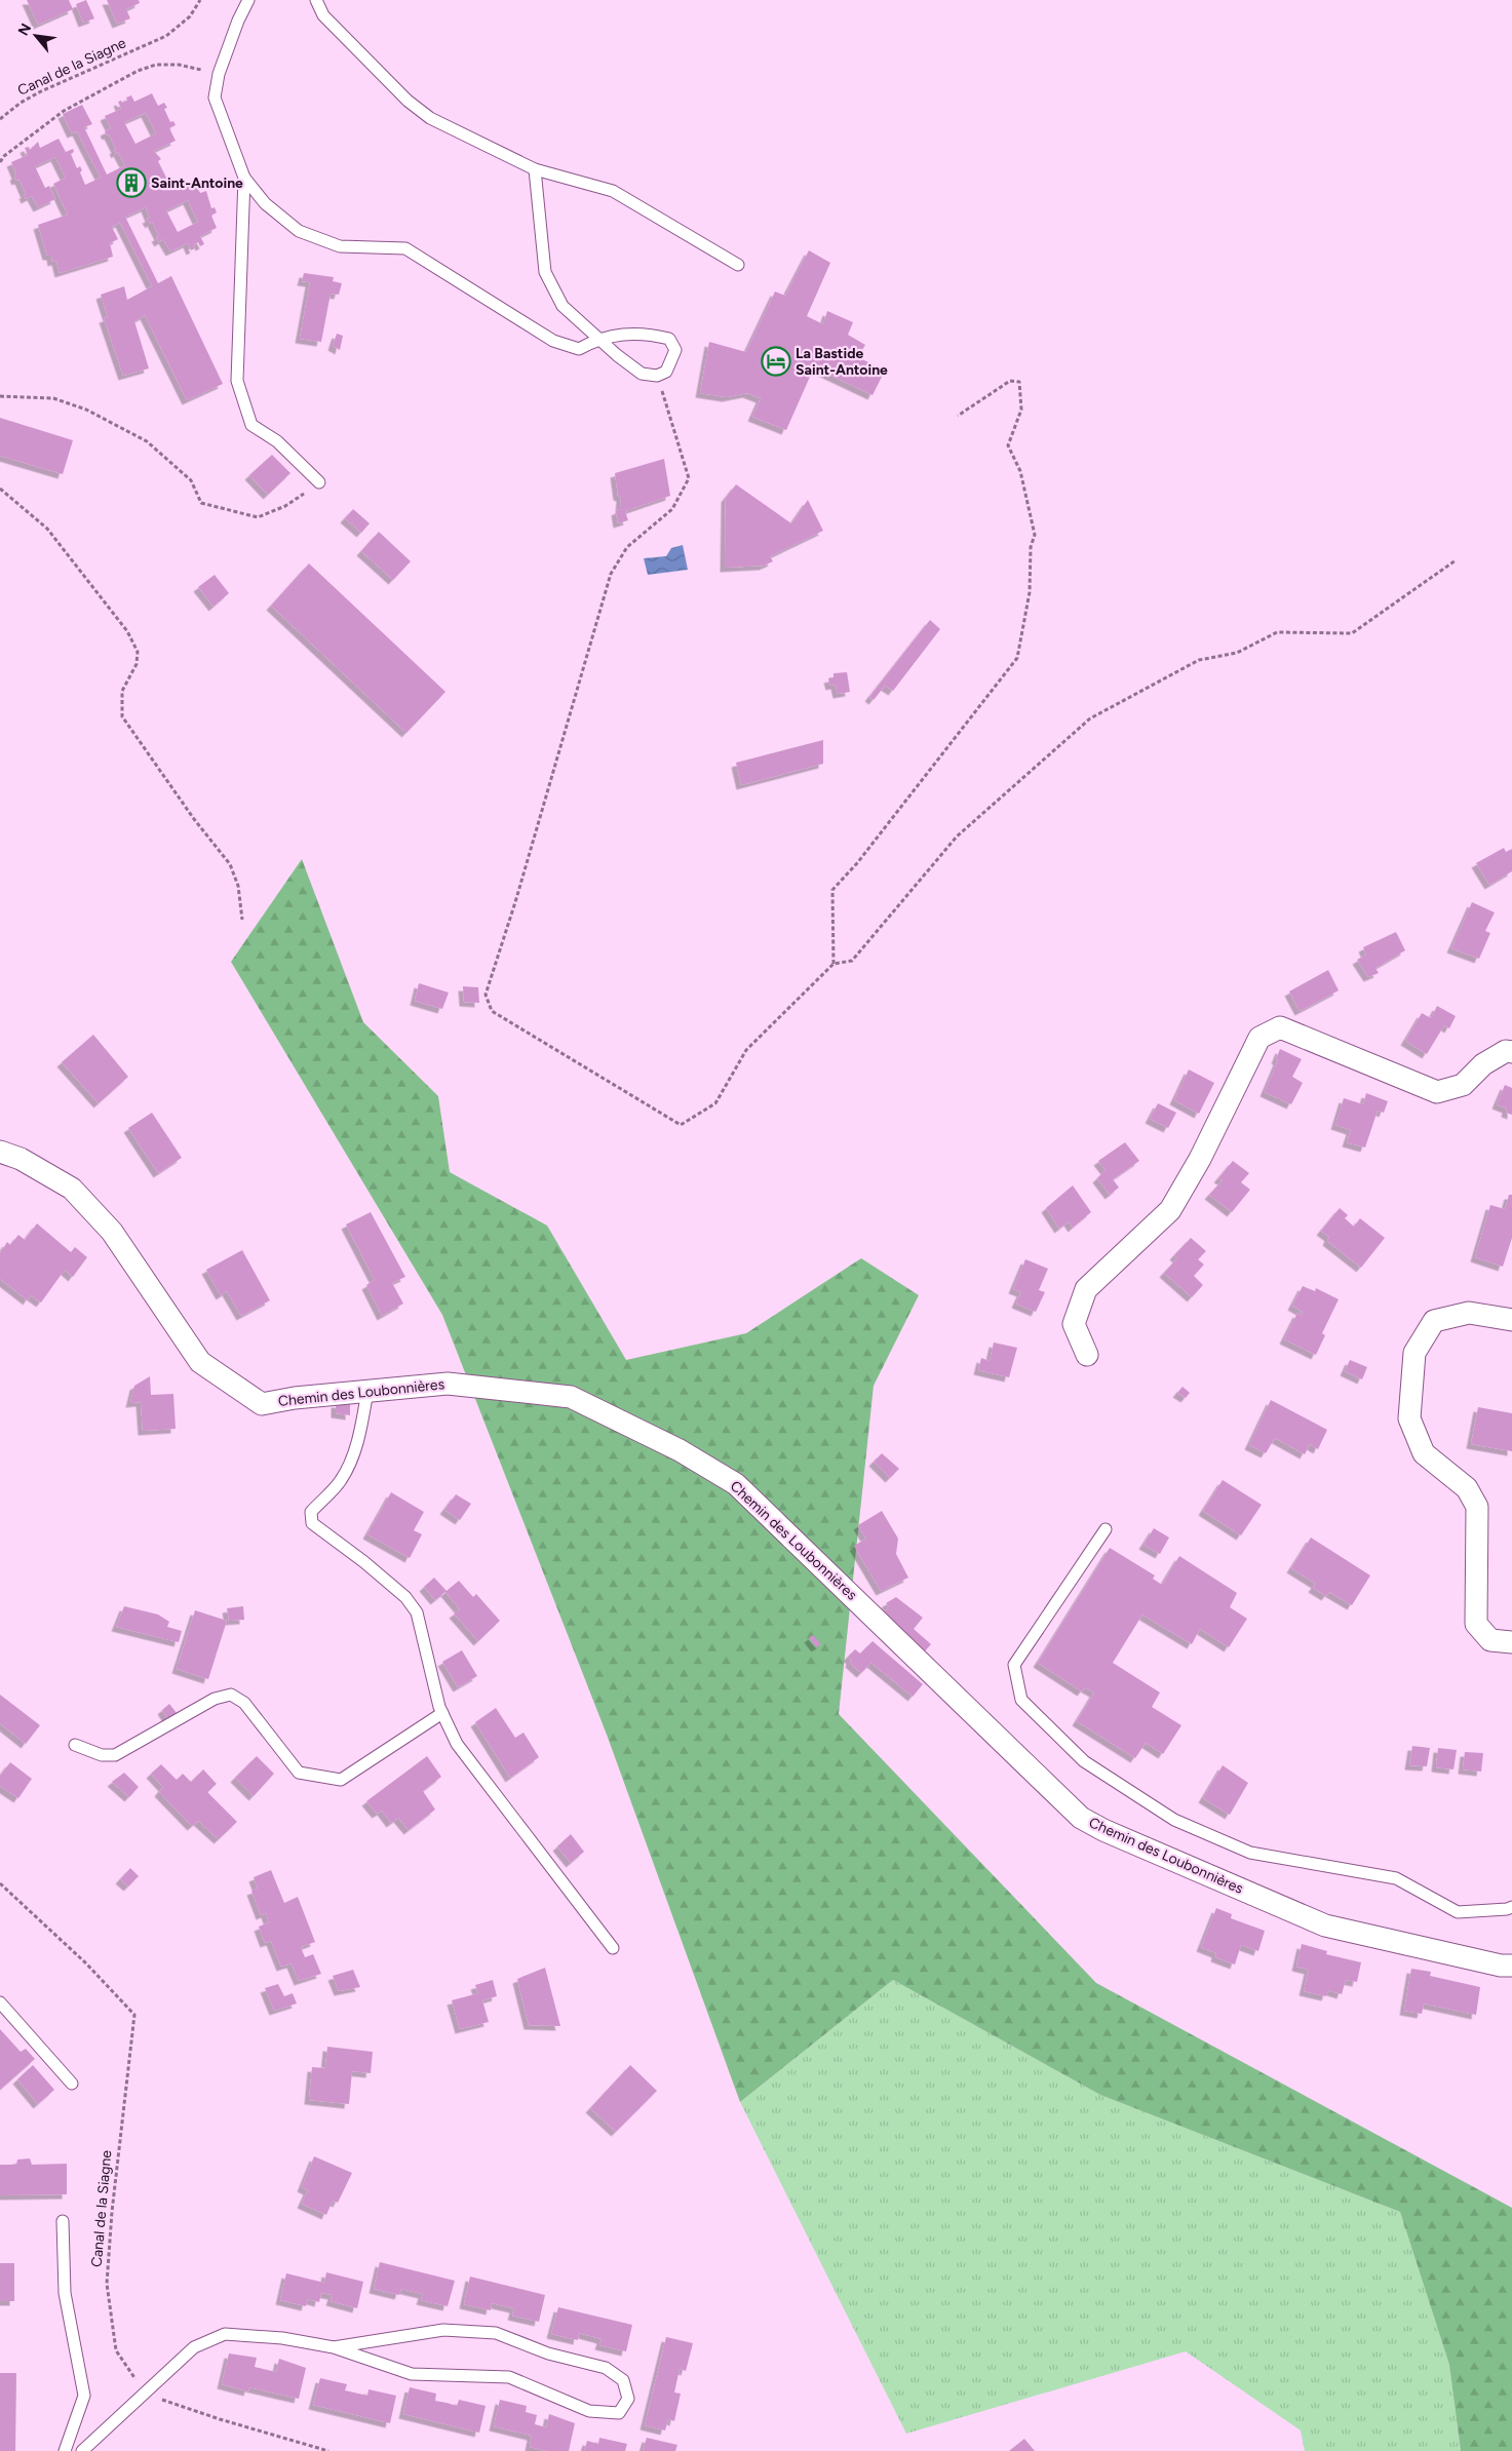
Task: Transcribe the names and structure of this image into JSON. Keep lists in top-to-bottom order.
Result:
{
  "streets": {
    "street": ["Chemin des Loubonnières"],
    "path": ["Canal de la Siagne"]
  },
  "places": {
    "building": ["Saint-Antoine"],
    "hotel": ["La Bastide Saint-Antoine"]
  },
  "north": "top left"
}
